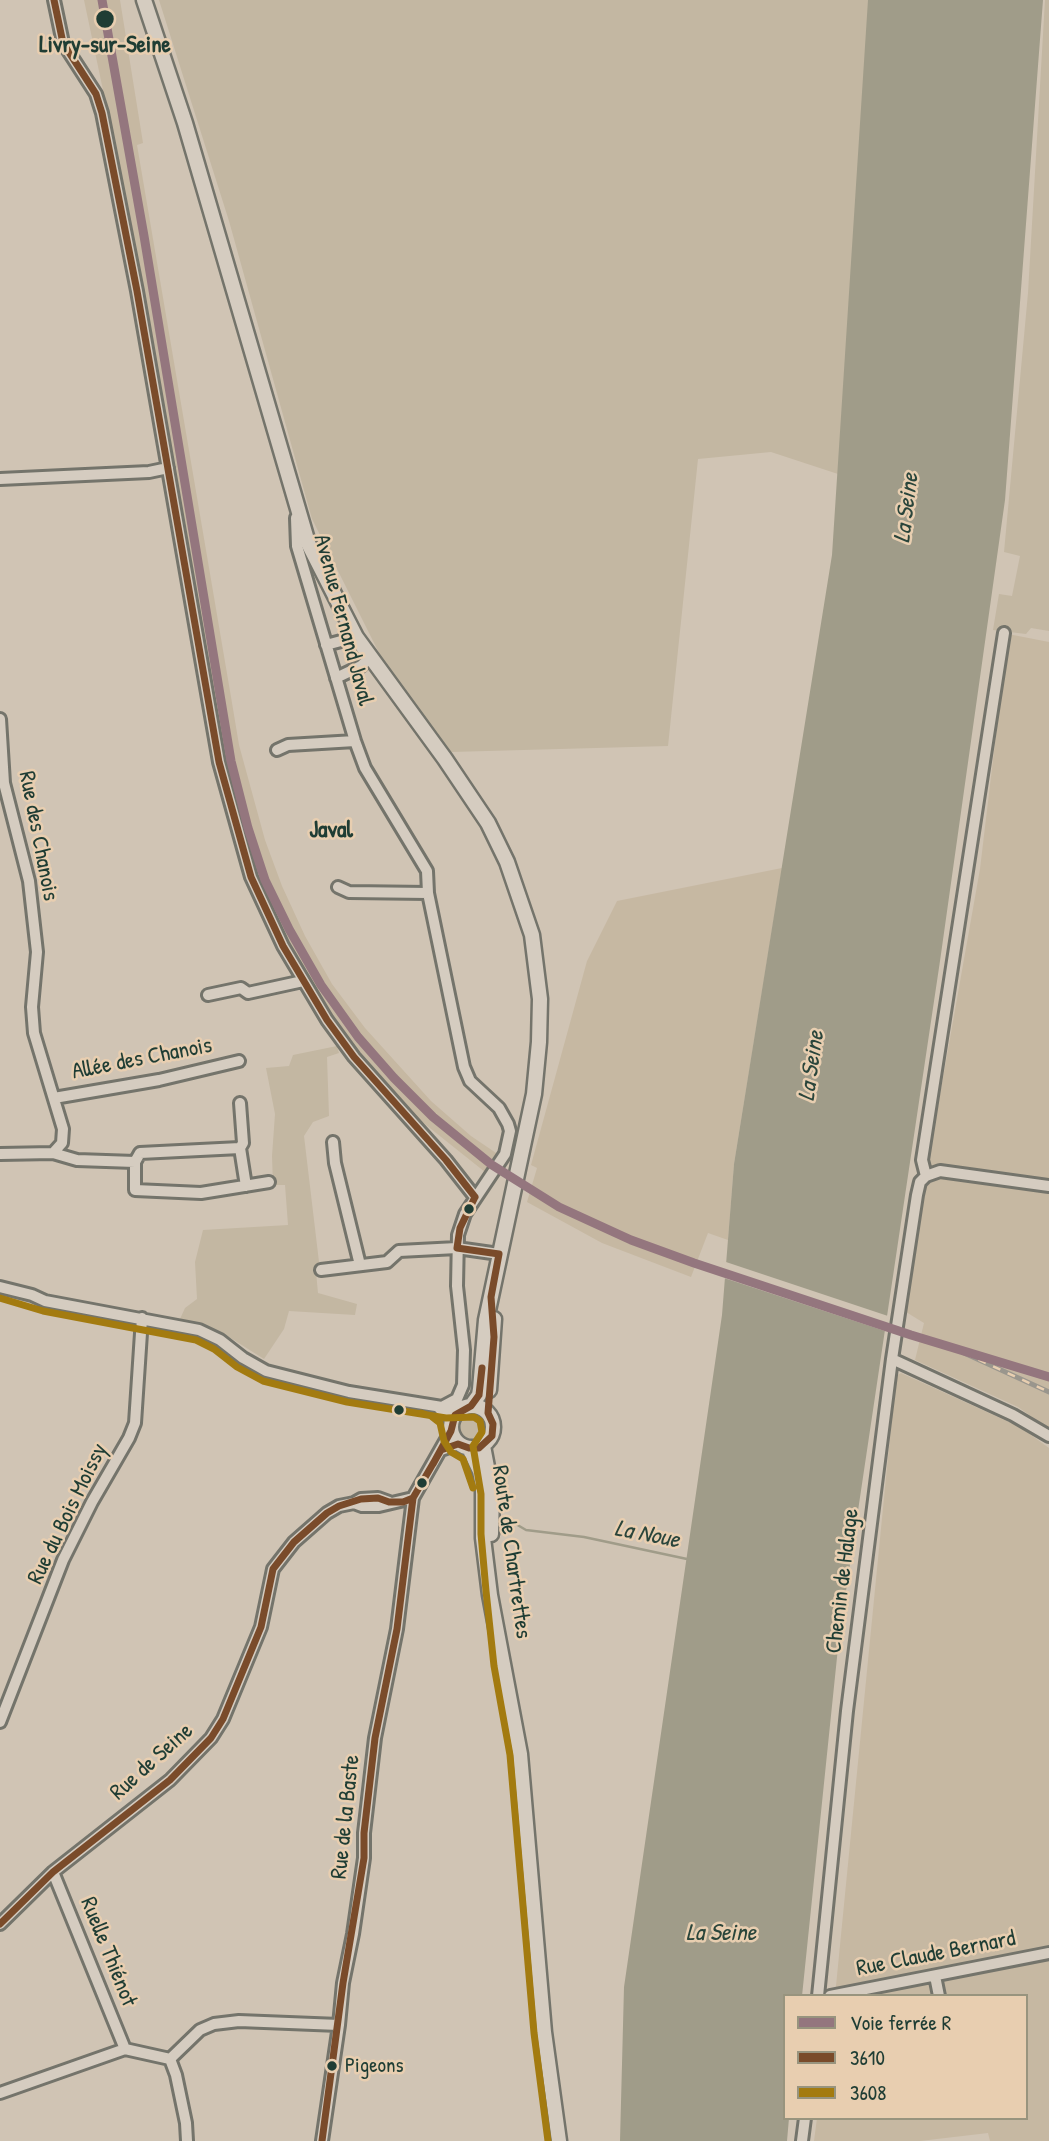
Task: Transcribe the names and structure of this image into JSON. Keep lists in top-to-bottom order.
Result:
{
  "streets": {
    "main road": ["Route de Chartrettes"],
    "street": [
      "Avenue Fernand Javal",
      "Rue des Chanois",
      "Allée des Chanois",
      "Rue du Bois Moissy",
      "Chemin de Halage",
      "Rue de Seine",
      "Rue de la Baste",
      "Ruelle Thiénot",
      "Rue Claude Bernard"
    ]
  },
  "crossings": [
    ["Rue des Chanois", "Allée des Chanois"],
    ["Rue de Seine", "Rue de la Baste"],
    ["Rue de Seine", "Ruelle Thiénot"]
  ],
  "districts": ["Javal"],
  "water": ["La Seine", "La Noue"],
  "places": ["Livry-sur-Seine", "Pigeons"],
  "lines": ["rail line R", "transit line 3610", "transit line 3608"],
  "legend": ["Voie ferrée R", "3610", "3608"]
}
